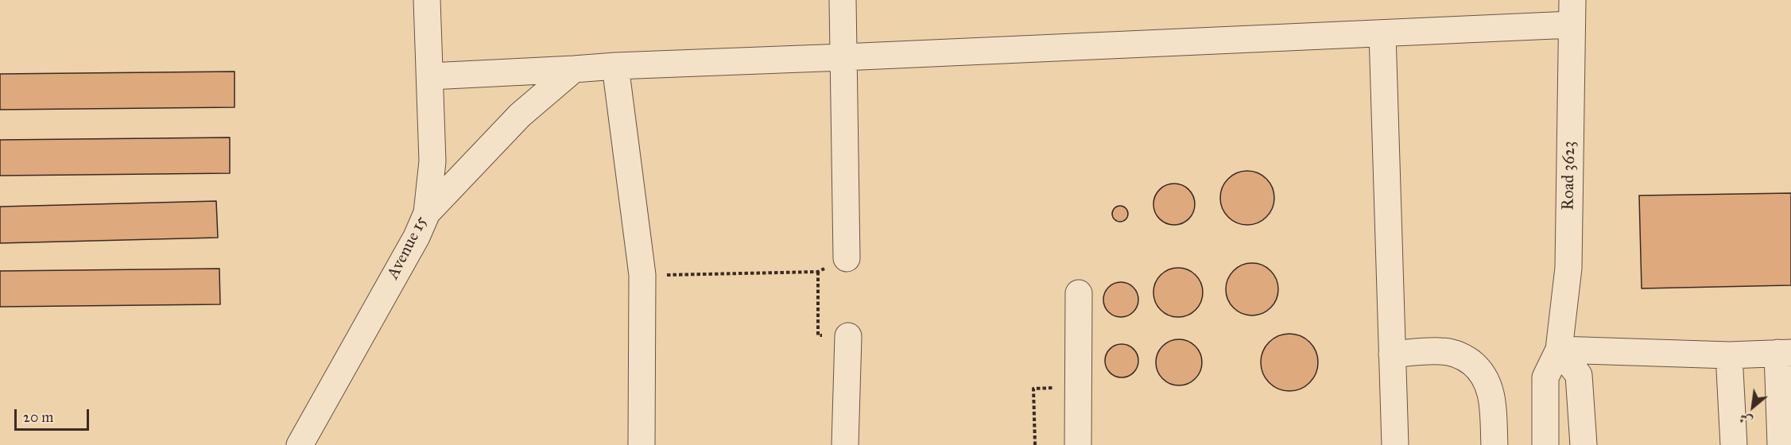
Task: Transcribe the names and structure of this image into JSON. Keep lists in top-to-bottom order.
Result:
{
  "streets": {
    "street": ["Road 3623", "Avenue 15"]
  },
  "scale_bar": "20 m",
  "north": "bottom left"
}
